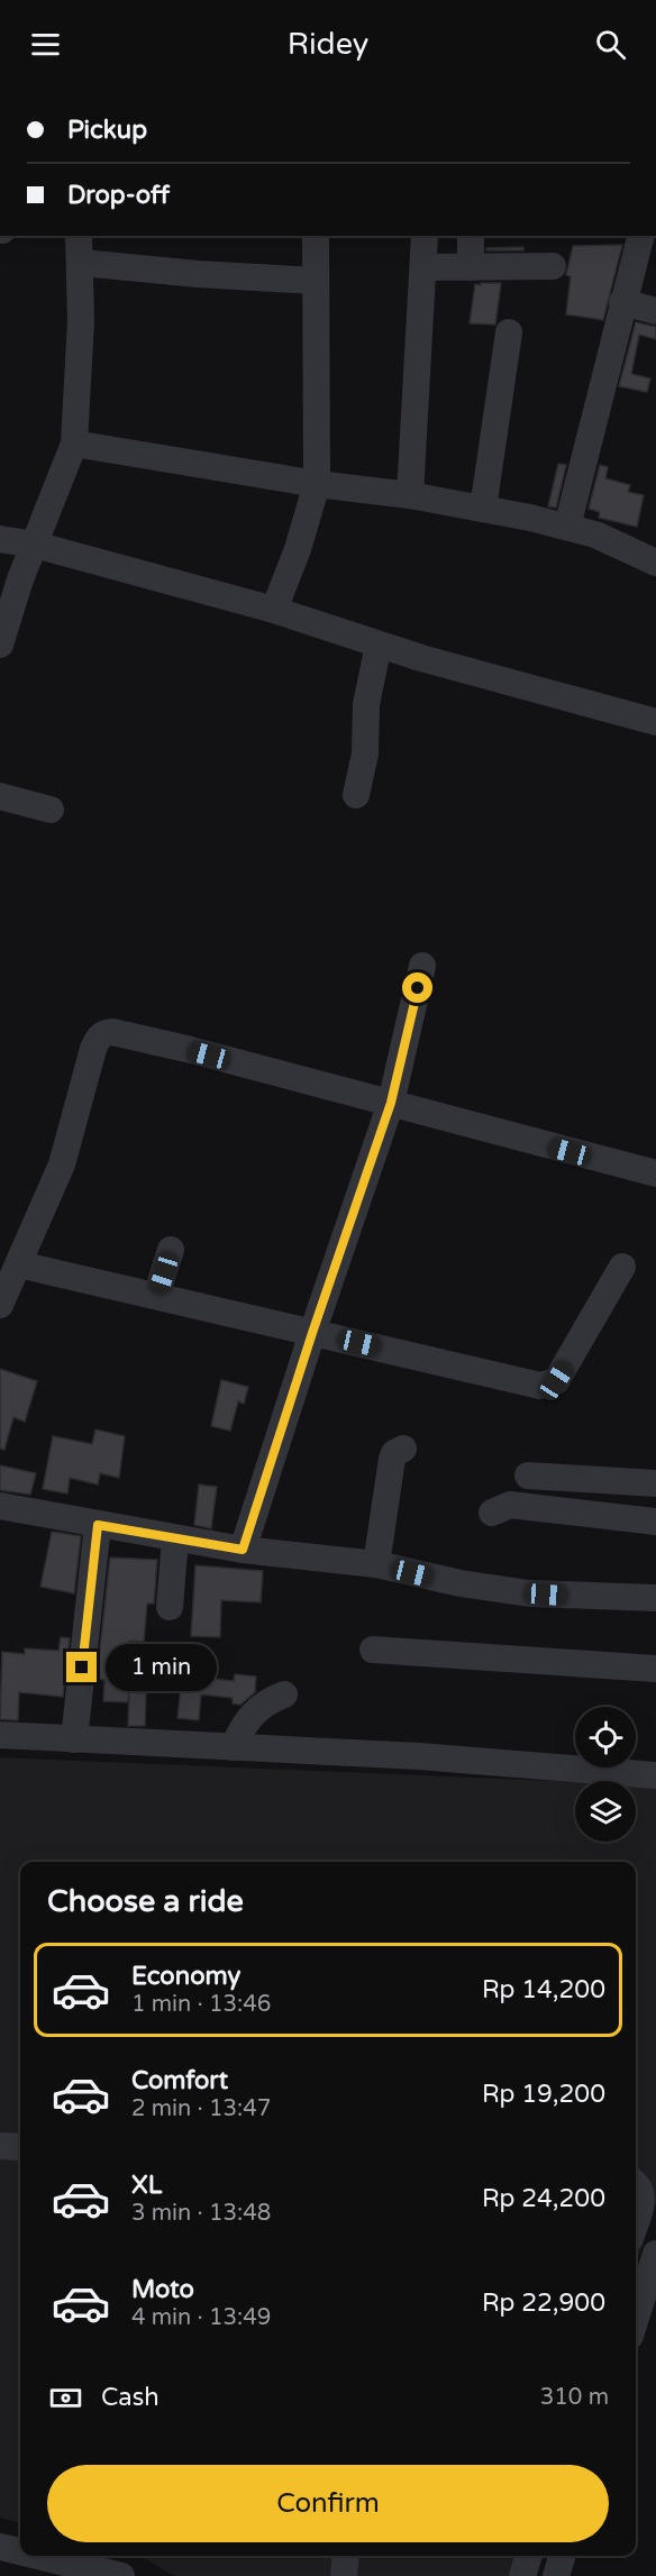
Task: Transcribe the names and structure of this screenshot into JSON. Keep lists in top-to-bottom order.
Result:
{
  "page": {
    "header": "Ridey",
    "banner": ["Pickup", "Drop-off"],
    "bubble": "1 min",
    "heading": "Choose a ride",
    "list": [
      {
        "name": "Economy",
        "note": "1 min · 13:46",
        "value": "Rp 14,200"
      },
      {
        "name": "Comfort",
        "note": "2 min · 13:47",
        "value": "Rp 19,200"
      },
      {
        "name": "XL",
        "note": "3 min · 13:48",
        "value": "Rp 24,200"
      },
      {
        "name": "Moto",
        "note": "4 min · 13:49",
        "value": "Rp 22,900"
      }
    ],
    "pay": ["Cash", "310 m"],
    "buttons": "Confirm"
  }
}
